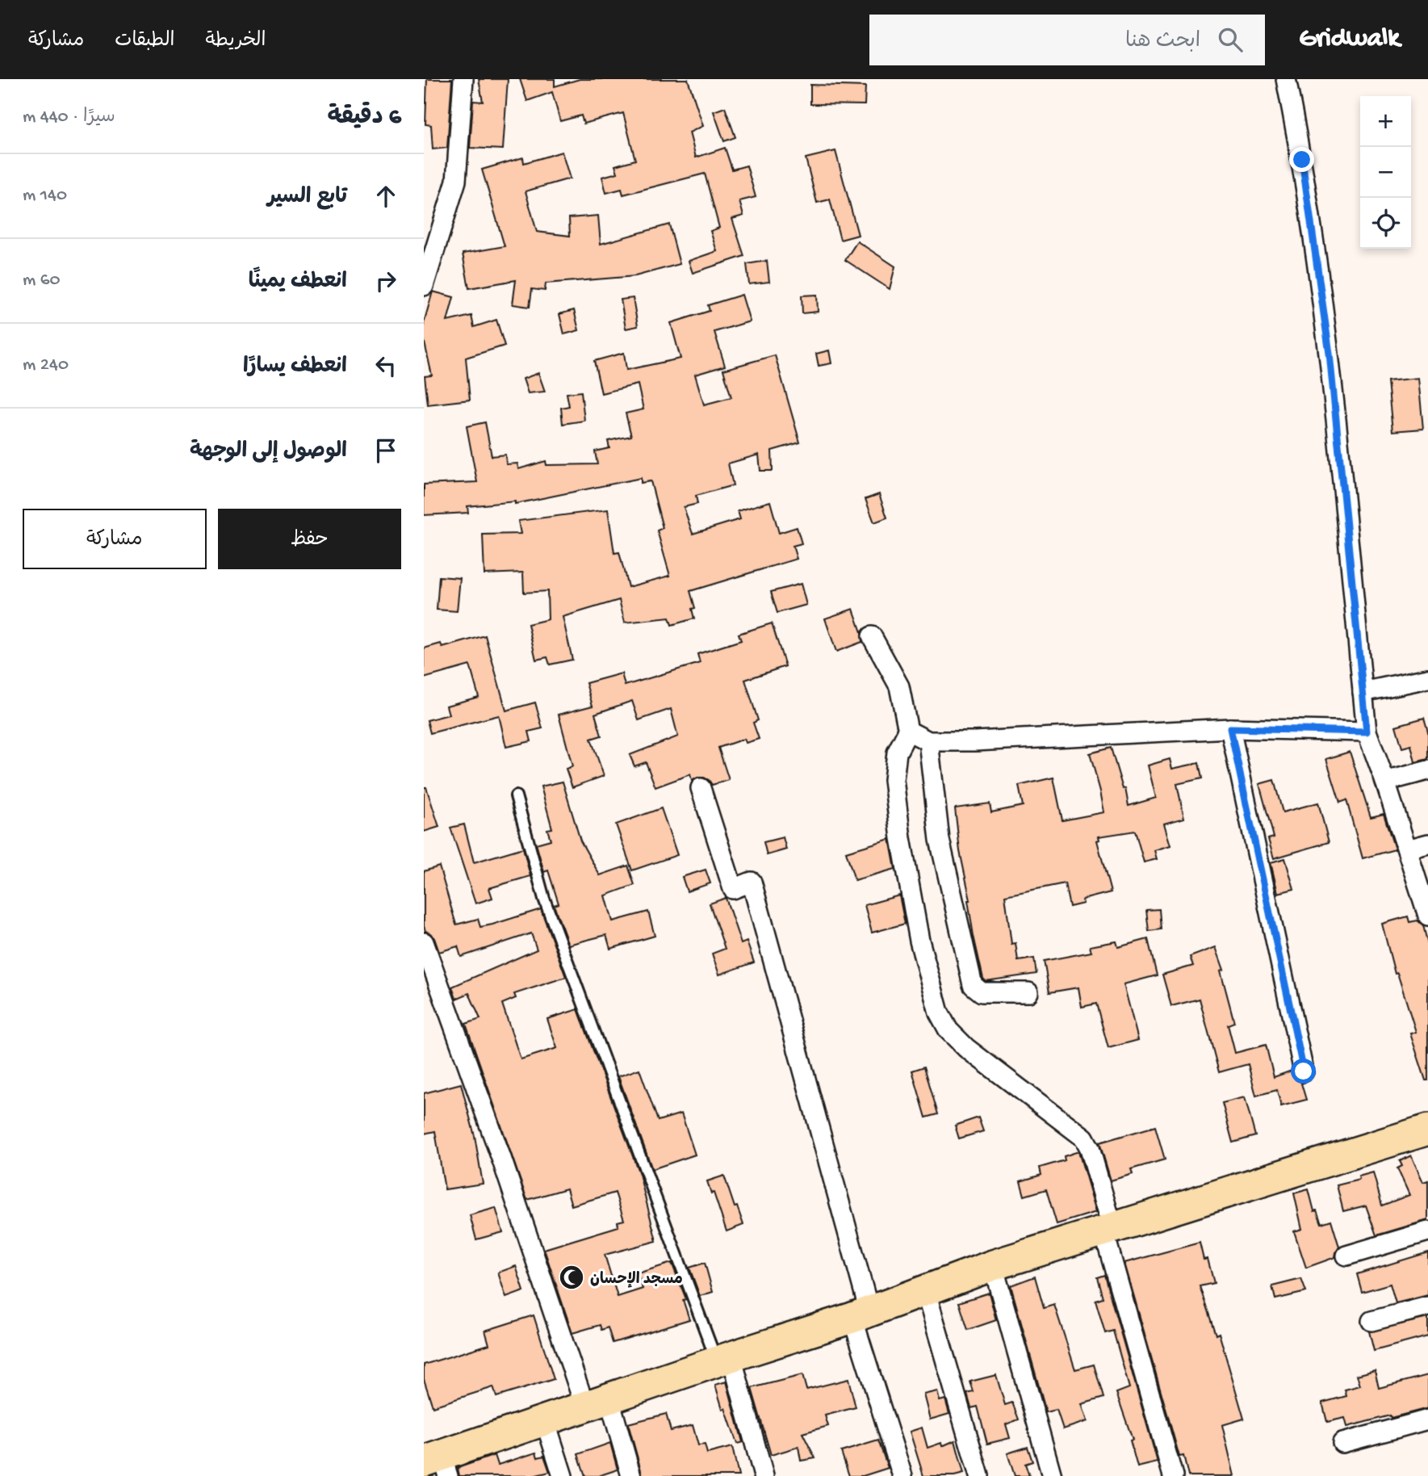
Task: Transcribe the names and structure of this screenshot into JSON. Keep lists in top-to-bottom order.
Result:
{
  "places": {
    "mosque": ["مسجد الإحسان"]
  },
  "page": {
    "header": "Gridwalk",
    "search": "ابحث هنا",
    "nav": ["الخريطة", "الطبقات", "مشاركة"],
    "heading": ["6 دقيقة", "سيرًا · 440 m"],
    "map_buttons": ["+", "−"],
    "list": [
      ["تابع السير", "140 m"],
      ["انعطف يمينًا", "60 m"],
      ["انعطف يسارًا", "240 m"],
      "الوصول إلى الوجهة"
    ],
    "buttons": ["حفظ", "مشاركة"]
  }
}
